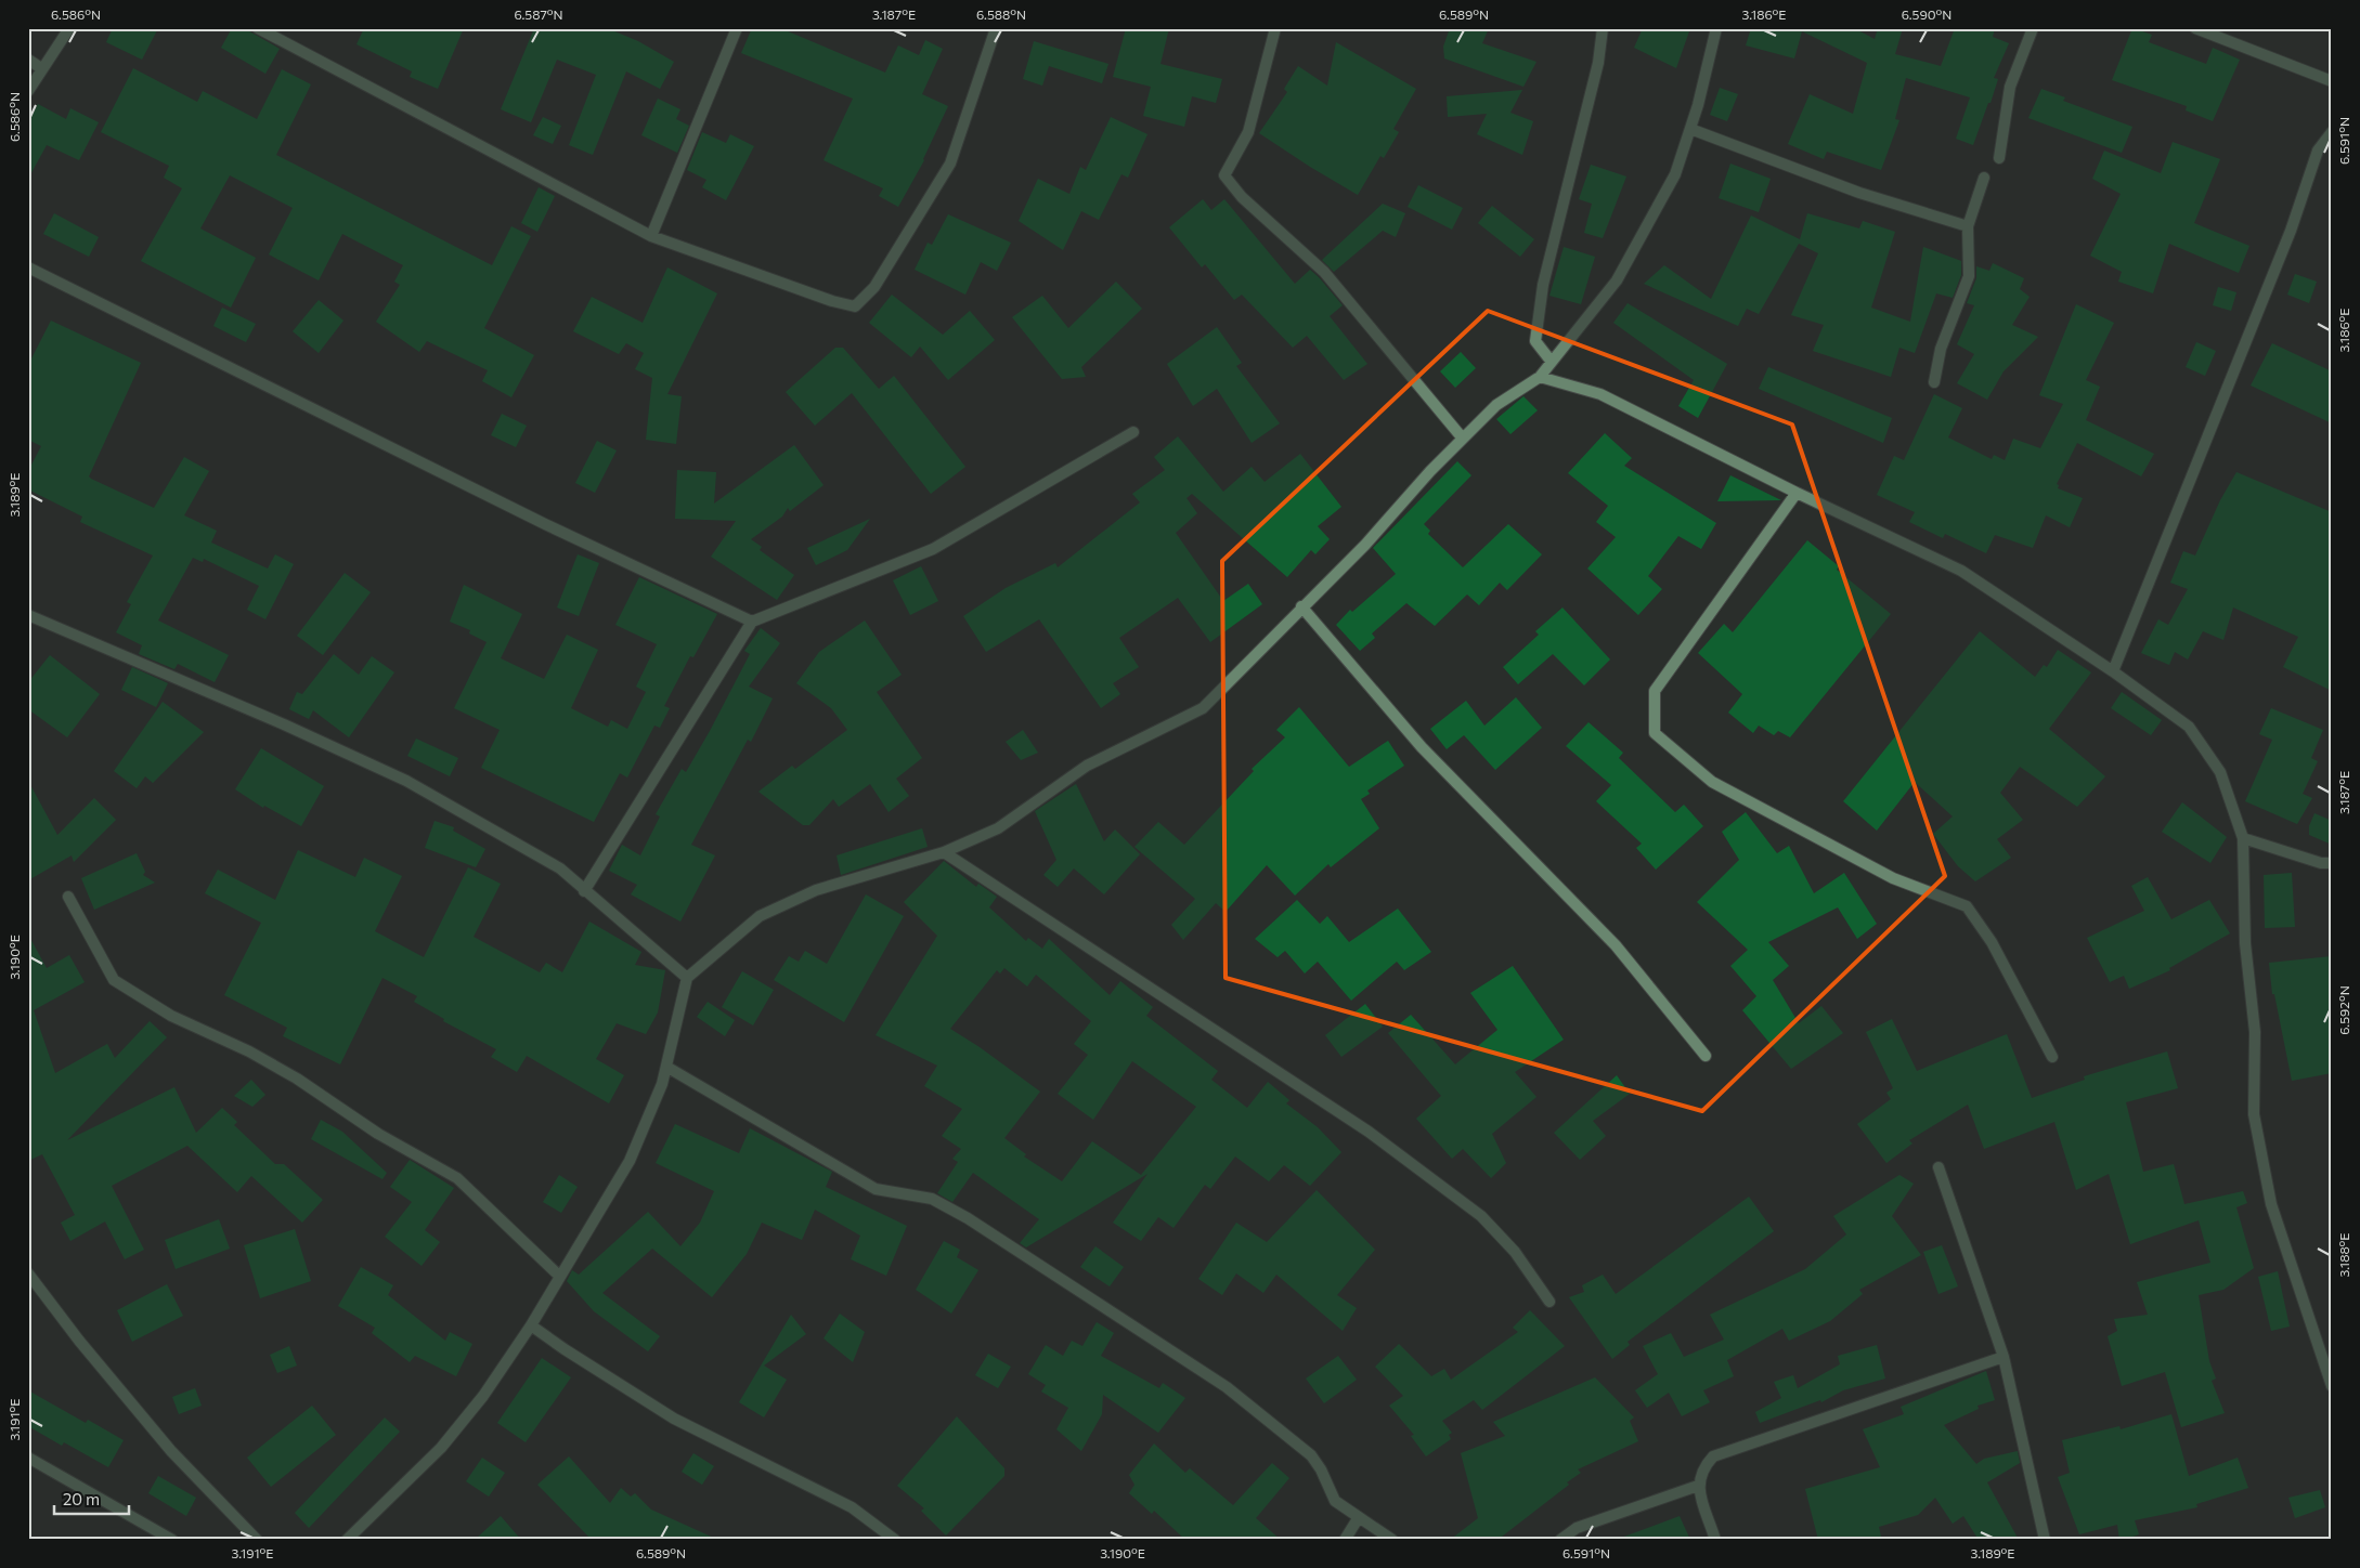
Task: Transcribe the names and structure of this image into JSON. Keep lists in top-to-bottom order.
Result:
{
  "scale_bar": "20 m",
  "coordinates": [
    "6.586°N",
    "6.587°N",
    "3.187°E",
    "6.588°N",
    "6.589°N",
    "3.186°E",
    "6.590°N",
    "6.591°N",
    "3.189°E",
    "3.190°E",
    "6.592°N",
    "3.188°E",
    "3.191°E"
  ]
}
